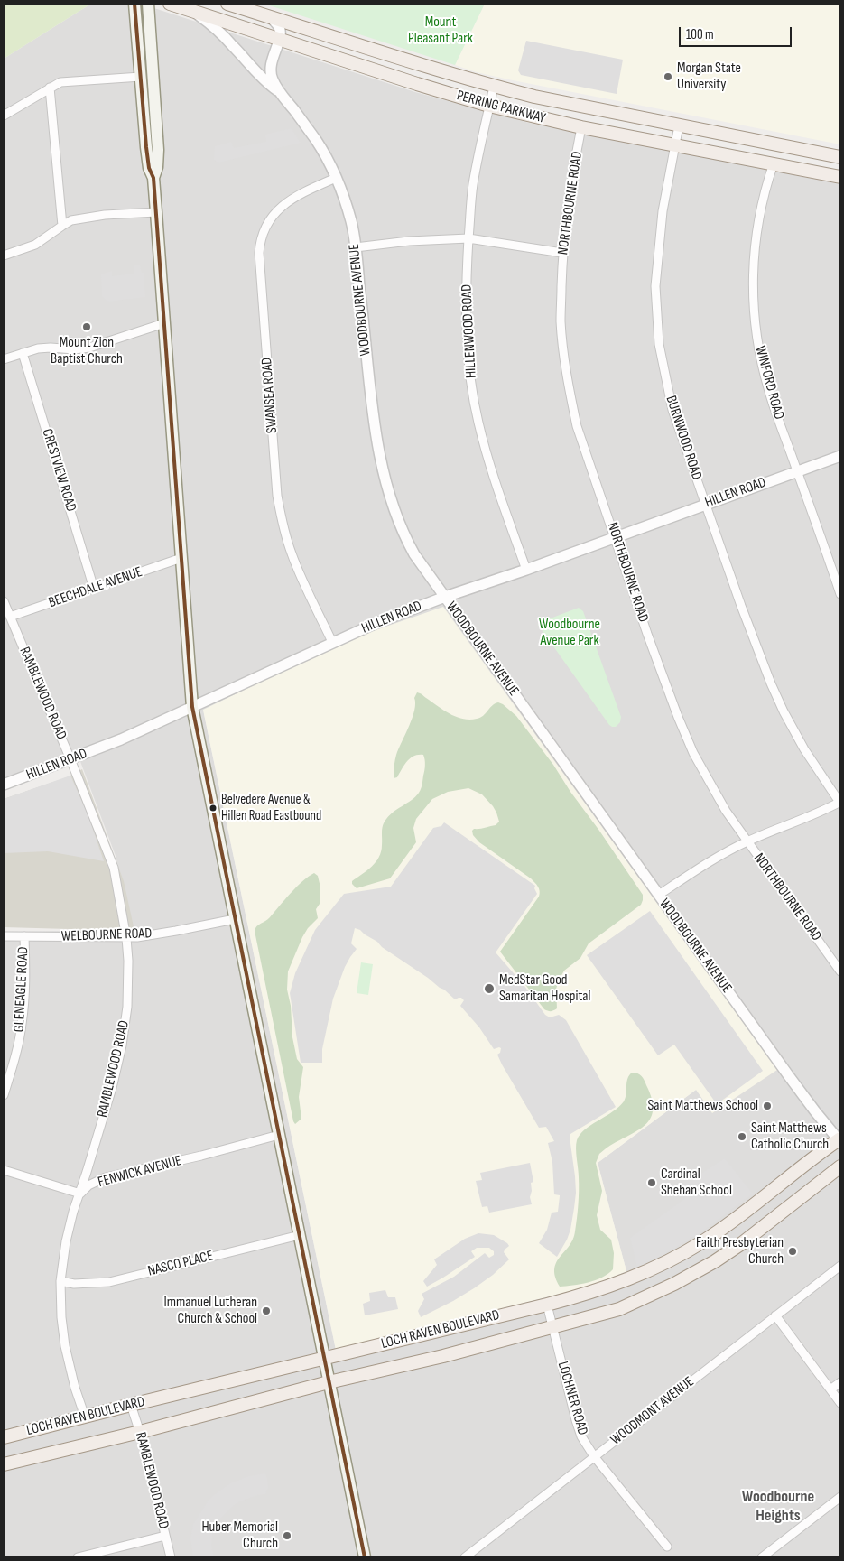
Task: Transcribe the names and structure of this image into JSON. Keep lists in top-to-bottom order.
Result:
{
  "streets": {
    "main road": ["PERRING PARKWAY", "LOCH RAVEN BOULEVARD"],
    "street": [
      "NORTHBOURNE ROAD",
      "WOODBOURNE AVENUE",
      "HILLENWOOD ROAD",
      "WINFORD ROAD",
      "SWANSEA ROAD",
      "BURNWOOD ROAD",
      "CRESTVIEW ROAD",
      "HILLEN ROAD",
      "BEECHDALE AVENUE",
      "RAMBLEWOOD ROAD",
      "WELBOURNE ROAD",
      "GLENEAGLE ROAD",
      "FENWICK AVENUE",
      "NASCO PLACE",
      "LOCHNER ROAD",
      "WOODMONT AVENUE"
    ]
  },
  "crossings": [
    ["PERRING PARKWAY", "NORTHBOURNE ROAD"],
    ["PERRING PARKWAY", "WOODBOURNE AVENUE"],
    ["PERRING PARKWAY", "HILLENWOOD ROAD"],
    ["PERRING PARKWAY", "WINFORD ROAD"],
    ["PERRING PARKWAY", "BURNWOOD ROAD"],
    ["NORTHBOURNE ROAD", "HILLEN ROAD"],
    ["WOODBOURNE AVENUE", "SWANSEA ROAD"],
    ["WOODBOURNE AVENUE", "HILLEN ROAD"],
    ["WOODBOURNE AVENUE", "LOCH RAVEN BOULEVARD"],
    ["HILLENWOOD ROAD", "HILLEN ROAD"],
    ["WINFORD ROAD", "HILLEN ROAD"],
    ["SWANSEA ROAD", "HILLEN ROAD"],
    ["BURNWOOD ROAD", "HILLEN ROAD"],
    ["CRESTVIEW ROAD", "BEECHDALE AVENUE"],
    ["HILLEN ROAD", "RAMBLEWOOD ROAD"],
    ["BEECHDALE AVENUE", "RAMBLEWOOD ROAD"],
    ["RAMBLEWOOD ROAD", "WELBOURNE ROAD"],
    ["RAMBLEWOOD ROAD", "FENWICK AVENUE"],
    ["RAMBLEWOOD ROAD", "NASCO PLACE"],
    ["RAMBLEWOOD ROAD", "LOCH RAVEN BOULEVARD"],
    ["WELBOURNE ROAD", "GLENEAGLE ROAD"],
    ["LOCH RAVEN BOULEVARD", "LOCHNER ROAD"],
    ["LOCHNER ROAD", "WOODMONT AVENUE"]
  ],
  "districts": ["Woodbourne Heights"],
  "parks": ["Mount Pleasant Park", "Woodbourne Avenue Park"],
  "places": [
    "Morgan State University",
    "Mount Zion Baptist Church",
    "Belvedere Avenue & Hillen Road Eastbound",
    "MedStar Good Samaritan Hospital",
    "Saint Matthews School",
    "Saint Matthews Catholic Church",
    "Cardinal Shehan School",
    "Faith Presbyterian Church",
    "Immanuel Lutheran Church & School",
    "Huber Memorial Church"
  ],
  "scale_bar": "100 m"
}
